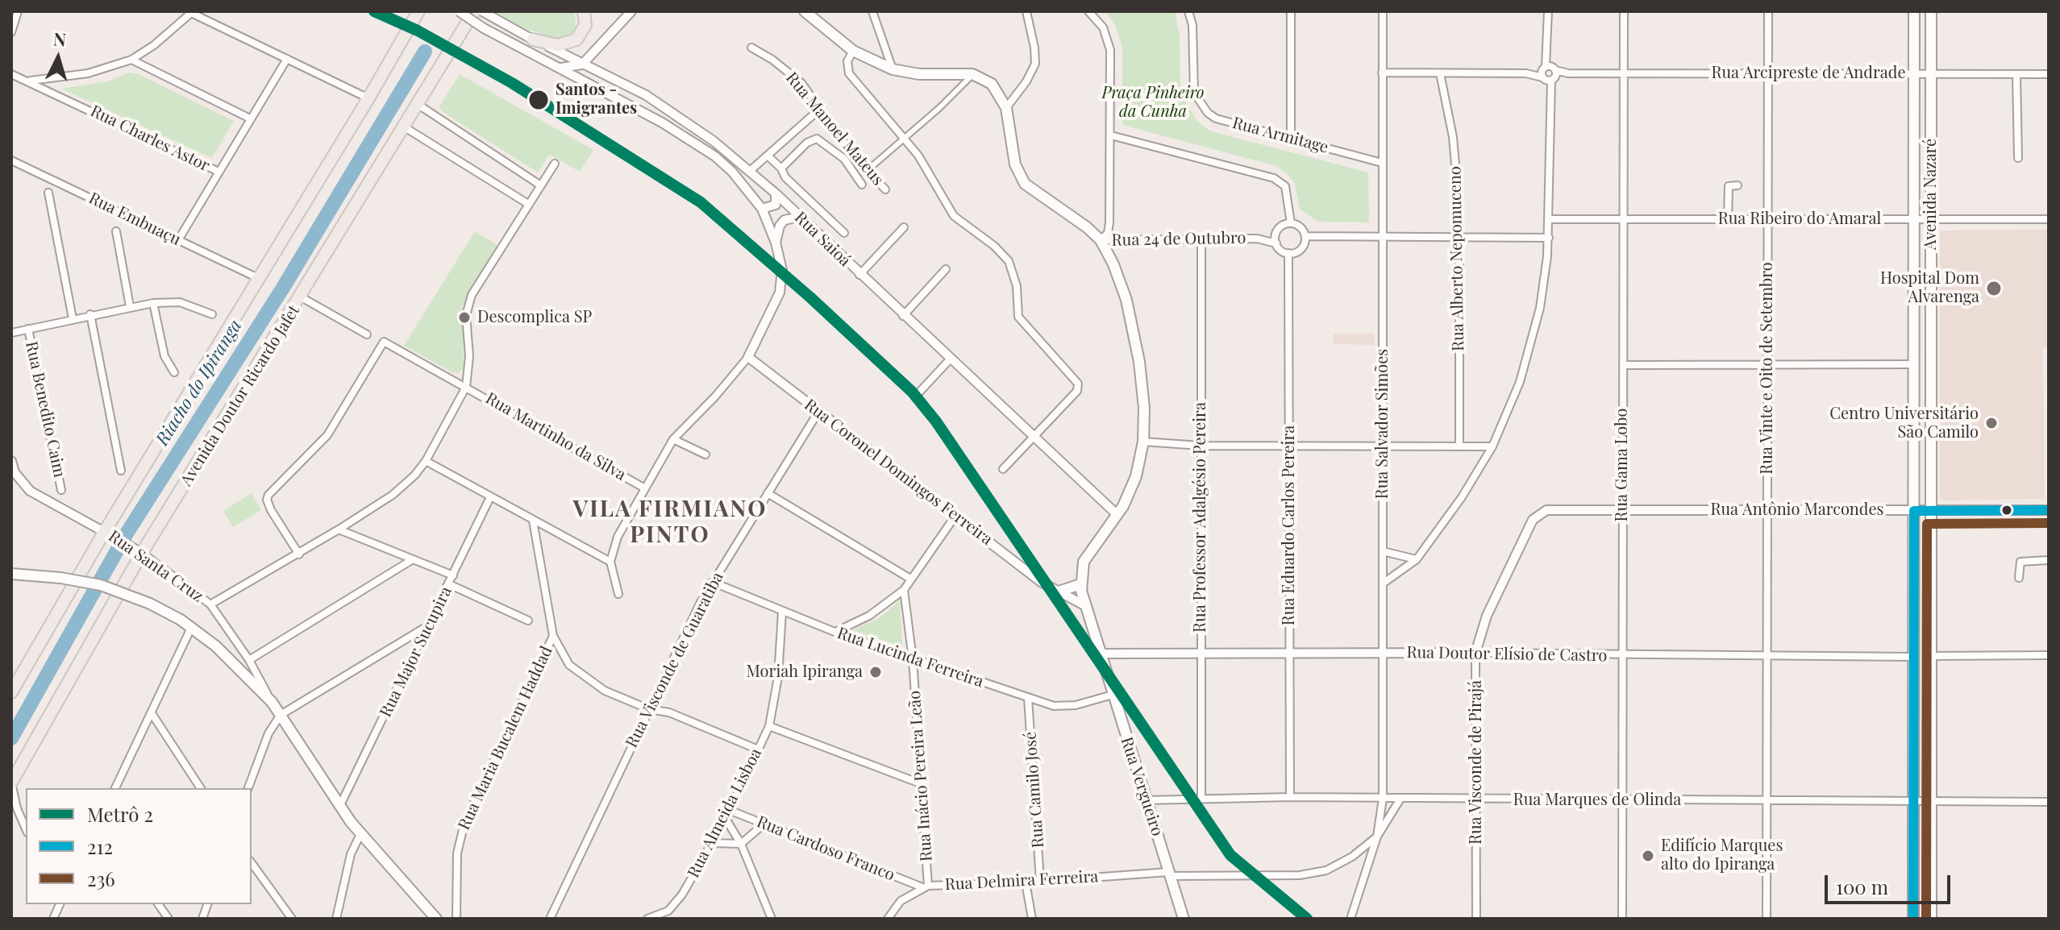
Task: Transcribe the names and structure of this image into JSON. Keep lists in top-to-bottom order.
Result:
{
  "streets": {
    "main road": [
      "Avenida Nazaré",
      "Avenida Doutor Ricardo Jafet",
      "Rua Santa Cruz",
      "Rua Vergueiro"
    ],
    "street": [
      "Rua Arcipreste de Andrade",
      "Rua Manoel Mateus",
      "Rua Armitage",
      "Rua Charles Astor",
      "Rua Embuaçu",
      "Rua Ribeiro do Amaral",
      "Rua Saioá",
      "Rua 24 de Outubro",
      "Rua Alberto Nepomuceno",
      "Rua Vinte e Oito de Setembro",
      "Rua Benedito Caim",
      "Rua Salvador Simões",
      "Rua Martinho da Silva",
      "Rua Gama Lobo",
      "Rua Coronel Domingos Ferreira",
      "Rua Antônio Marcondes",
      "Rua Professor Adalgésio Pereira",
      "Rua Eduardo Carlos Pereira",
      "Rua Major Sucupira",
      "Rua Doutor Elísio de Castro",
      "Rua Lucinda Ferreira",
      "Rua Visconde de Guaratiba",
      "Rua Maria Bucalem Haddad",
      "Rua Visconde de Pirajá",
      "Rua Inácio Pereira Leão",
      "Rua Camilo José",
      "Rua Marques de Olinda",
      "Rua Almeida Lisboa",
      "Rua Cardoso Franco",
      "Rua Delmira Ferreira"
    ]
  },
  "crossings": [
    ["Rua Arcipreste de Andrade", "Avenida Nazaré"],
    ["Rua Arcipreste de Andrade", "Rua Alberto Nepomuceno"],
    ["Rua Arcipreste de Andrade", "Rua Vinte e Oito de Setembro"],
    ["Rua Arcipreste de Andrade", "Rua Salvador Simões"],
    ["Rua Arcipreste de Andrade", "Rua Gama Lobo"],
    ["Rua Armitage", "Rua Salvador Simões"],
    ["Avenida Nazaré", "Rua Ribeiro do Amaral"],
    ["Avenida Nazaré", "Rua Antônio Marcondes"],
    ["Avenida Nazaré", "Rua Doutor Elísio de Castro"],
    ["Avenida Nazaré", "Rua Marques de Olinda"],
    ["Rua Ribeiro do Amaral", "Rua Vinte e Oito de Setembro"],
    ["Rua Ribeiro do Amaral", "Rua Gama Lobo"],
    ["Rua Saioá", "Rua Vergueiro"],
    ["Rua 24 de Outubro", "Rua Professor Adalgésio Pereira"],
    ["Rua 24 de Outubro", "Rua Eduardo Carlos Pereira"],
    ["Rua 24 de Outubro", "Rua Vergueiro"],
    ["Rua Vinte e Oito de Setembro", "Rua Antônio Marcondes"],
    ["Rua Vinte e Oito de Setembro", "Rua Doutor Elísio de Castro"],
    ["Rua Vinte e Oito de Setembro", "Rua Marques de Olinda"],
    ["Avenida Doutor Ricardo Jafet", "Rua Santa Cruz"],
    ["Rua Salvador Simões", "Rua Doutor Elísio de Castro"],
    ["Rua Salvador Simões", "Rua Marques de Olinda"],
    ["Rua Salvador Simões", "Rua Delmira Ferreira"],
    ["Rua Gama Lobo", "Rua Antônio Marcondes"],
    ["Rua Gama Lobo", "Rua Doutor Elísio de Castro"],
    ["Rua Gama Lobo", "Rua Marques de Olinda"],
    ["Rua Coronel Domingos Ferreira", "Rua Visconde de Guaratiba"],
    ["Rua Coronel Domingos Ferreira", "Rua Vergueiro"],
    ["Rua Antônio Marcondes", "Rua Visconde de Pirajá"],
    ["Rua Professor Adalgésio Pereira", "Rua Doutor Elísio de Castro"],
    ["Rua Professor Adalgésio Pereira", "Rua Marques de Olinda"],
    ["Rua Eduardo Carlos Pereira", "Rua Doutor Elísio de Castro"],
    ["Rua Eduardo Carlos Pereira", "Rua Marques de Olinda"],
    ["Rua Santa Cruz", "Rua Major Sucupira"],
    ["Rua Doutor Elísio de Castro", "Rua Visconde de Pirajá"],
    ["Rua Doutor Elísio de Castro", "Rua Vergueiro"],
    ["Rua Lucinda Ferreira", "Rua Visconde de Guaratiba"],
    ["Rua Lucinda Ferreira", "Rua Inácio Pereira Leão"],
    ["Rua Lucinda Ferreira", "Rua Vergueiro"],
    ["Rua Lucinda Ferreira", "Rua Camilo José"],
    ["Rua Lucinda Ferreira", "Rua Almeida Lisboa"],
    ["Rua Visconde de Pirajá", "Rua Marques de Olinda"],
    ["Rua Inácio Pereira Leão", "Rua Cardoso Franco"],
    ["Rua Inácio Pereira Leão", "Rua Delmira Ferreira"],
    ["Rua Vergueiro", "Rua Marques de Olinda"],
    ["Rua Vergueiro", "Rua Delmira Ferreira"],
    ["Rua Camilo José", "Rua Delmira Ferreira"],
    ["Rua Almeida Lisboa", "Rua Cardoso Franco"],
    ["Rua Cardoso Franco", "Rua Delmira Ferreira"]
  ],
  "districts": ["VILA FIRMIANO PINTO"],
  "water": ["Riacho do Ipiranga"],
  "parks": ["Praça Pinheiro da Cunha"],
  "places": [
    "Santos - Imigrantes",
    "Hospital Dom Alvarenga",
    "Descomplica SP",
    "Centro Universitário São Camilo",
    "Moriah Ipiranga",
    "Edifício Marques alto do Ipiranga"
  ],
  "lines": ["metro line 2", "transit line 212", "transit line 236"],
  "legend": ["Metrô 2", "212", "236"],
  "scale_bar": "100 m",
  "north": "top"
}
